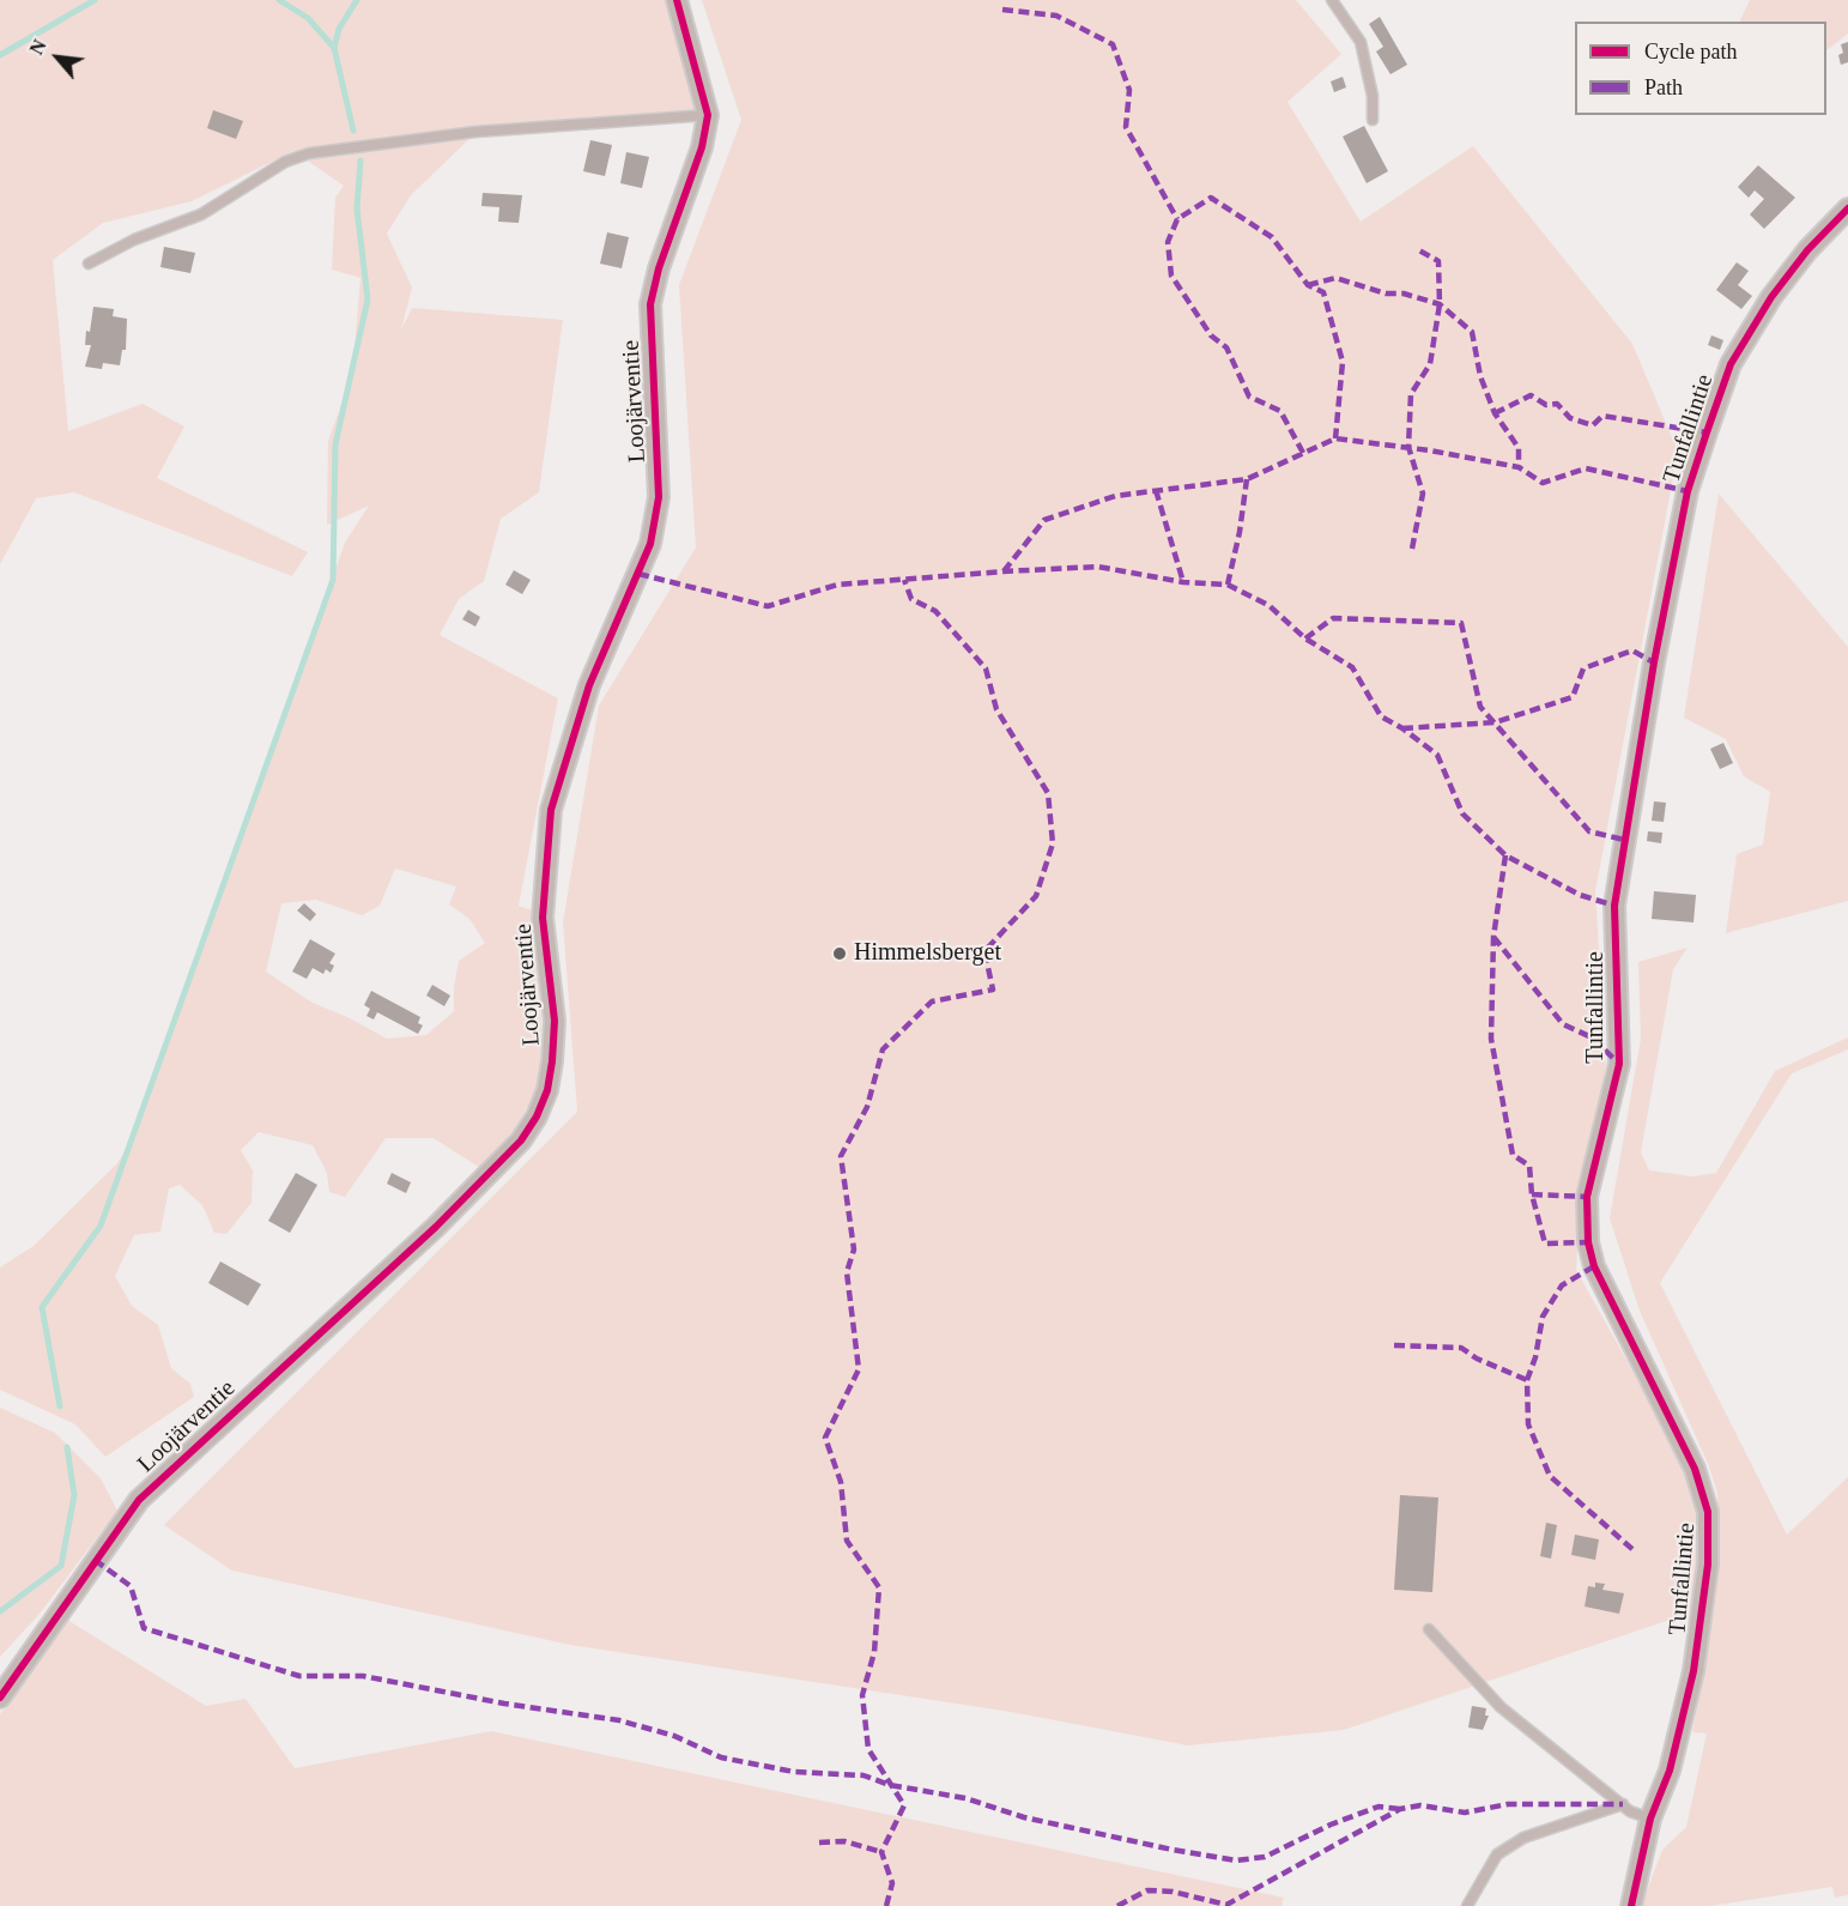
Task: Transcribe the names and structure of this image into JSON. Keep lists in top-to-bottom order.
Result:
{
  "streets": {
    "street": ["Loojärventie", "Tunfallintie"]
  },
  "places": ["Himmelsberget"],
  "legend": ["Cycle path", "Path"],
  "north": "top left"
}
